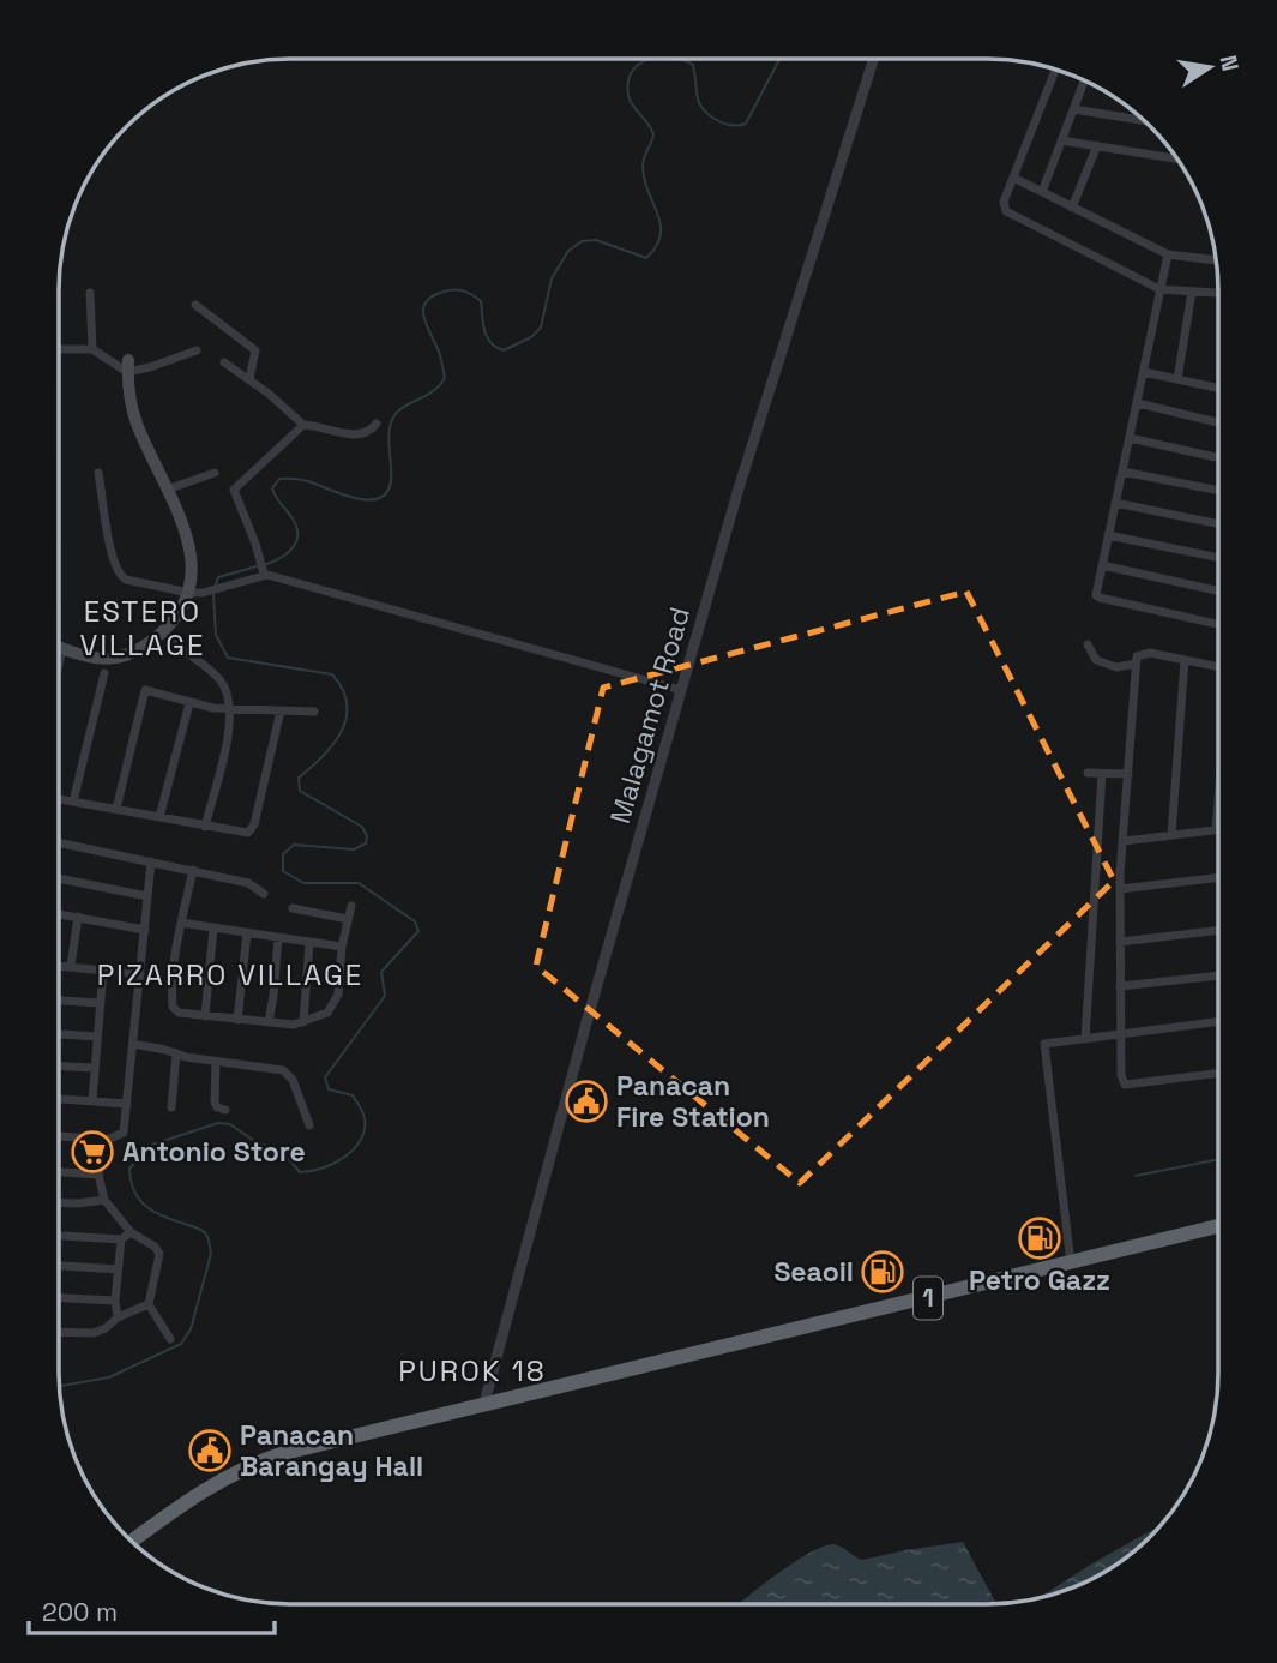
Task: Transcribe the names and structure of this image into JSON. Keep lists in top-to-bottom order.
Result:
{
  "streets": {
    "highway": ["1"],
    "street": ["Malagamot Road"]
  },
  "crossings": [
    ["Malagamot Road", "1"]
  ],
  "districts": ["ESTERO VILLAGE", "PIZARRO VILLAGE", "PUROK 18"],
  "places": {
    "public building": ["Panacan Fire Station", "Panacan Barangay Hall"],
    "supermarket": ["Antonio Store"],
    "fuel station": ["Petro Gazz", "Seaoil"]
  },
  "scale_bar": "200 m",
  "north": "right"
}
